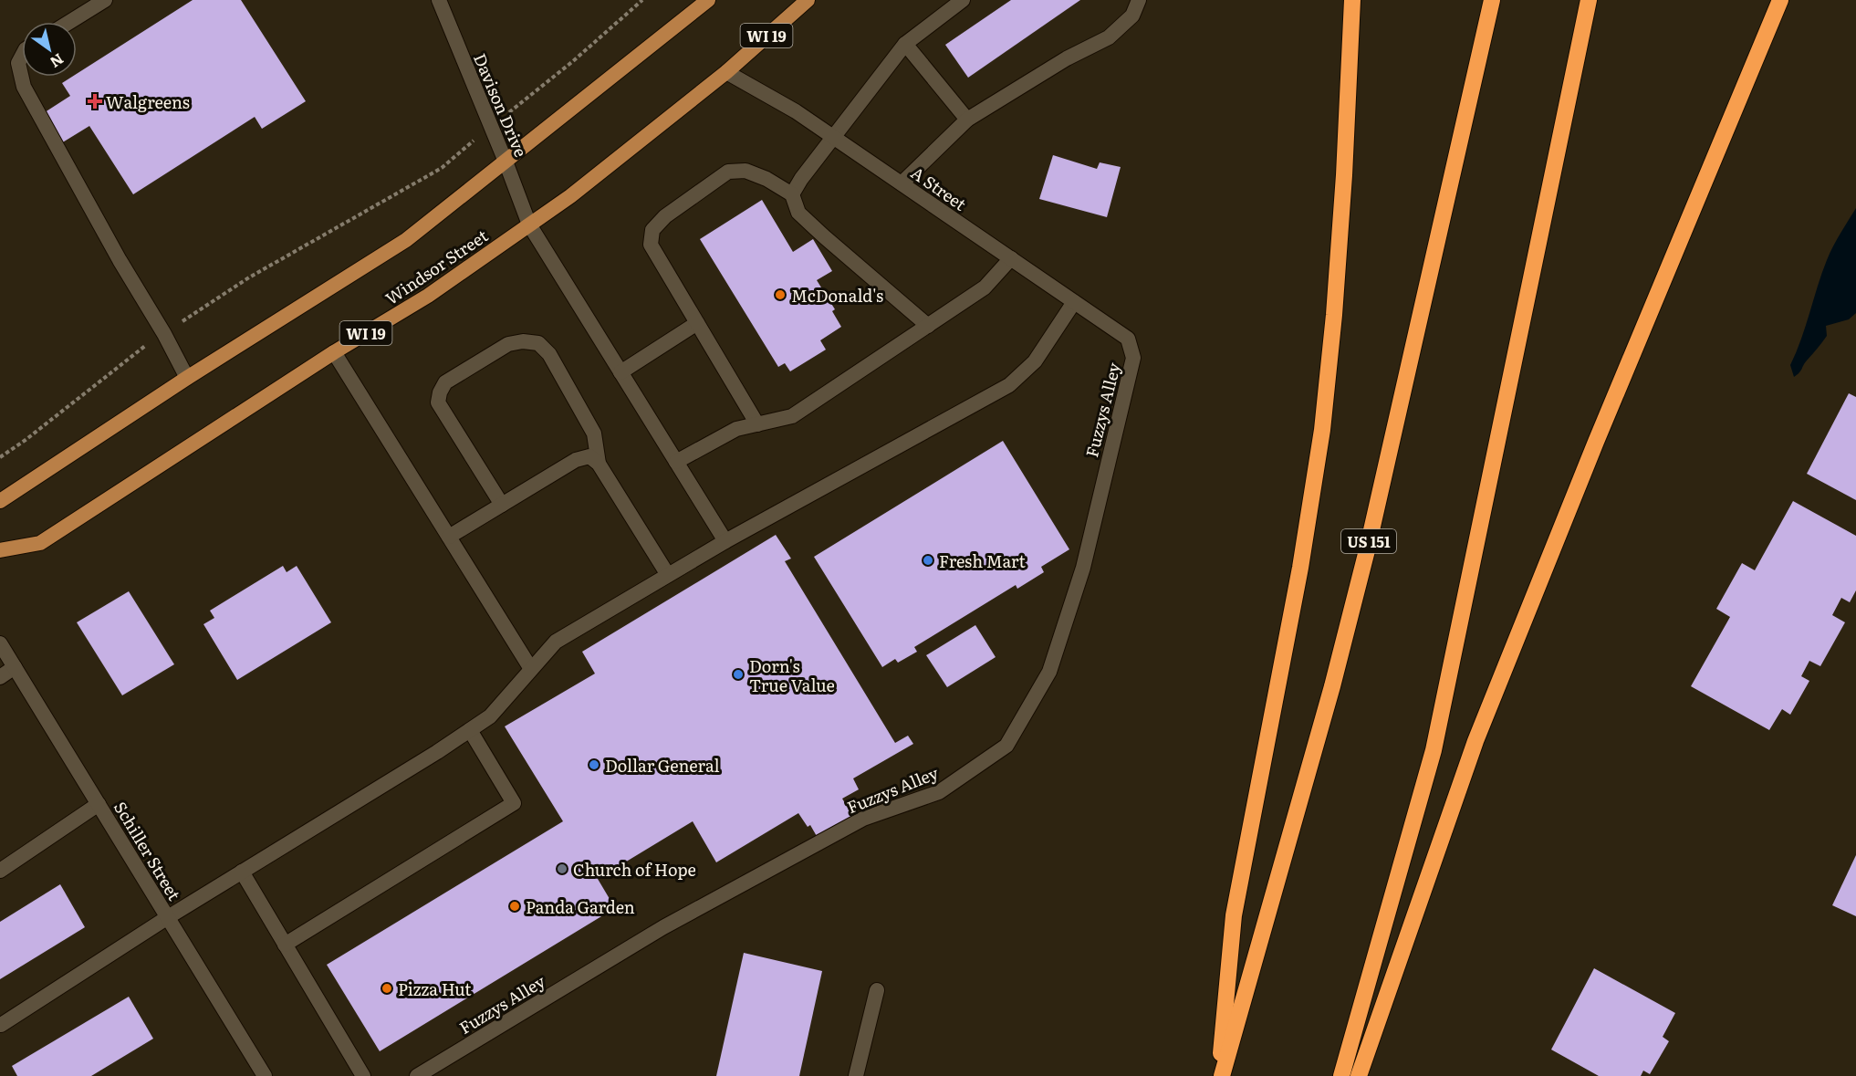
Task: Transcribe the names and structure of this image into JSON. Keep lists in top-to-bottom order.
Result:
{
  "streets": {
    "highway": ["US 151"],
    "main road": ["WI 19", "Windsor Street"],
    "street": [
      "Davison Drive",
      "A Street",
      "Fuzzys Alley",
      "Schiller Street"
    ]
  },
  "crossings": [
    ["Davison Drive", "Windsor Street"],
    ["A Street", "Windsor Street"],
    ["A Street", "Fuzzys Alley"]
  ],
  "places": {
    "health": ["Walgreens"],
    "other": [
      "McDonald's",
      "Fresh Mart",
      "Dorn's True Value",
      "Dollar General",
      "Church of Hope",
      "Panda Garden",
      "Pizza Hut"
    ]
  },
  "north": "bottom right"
}
